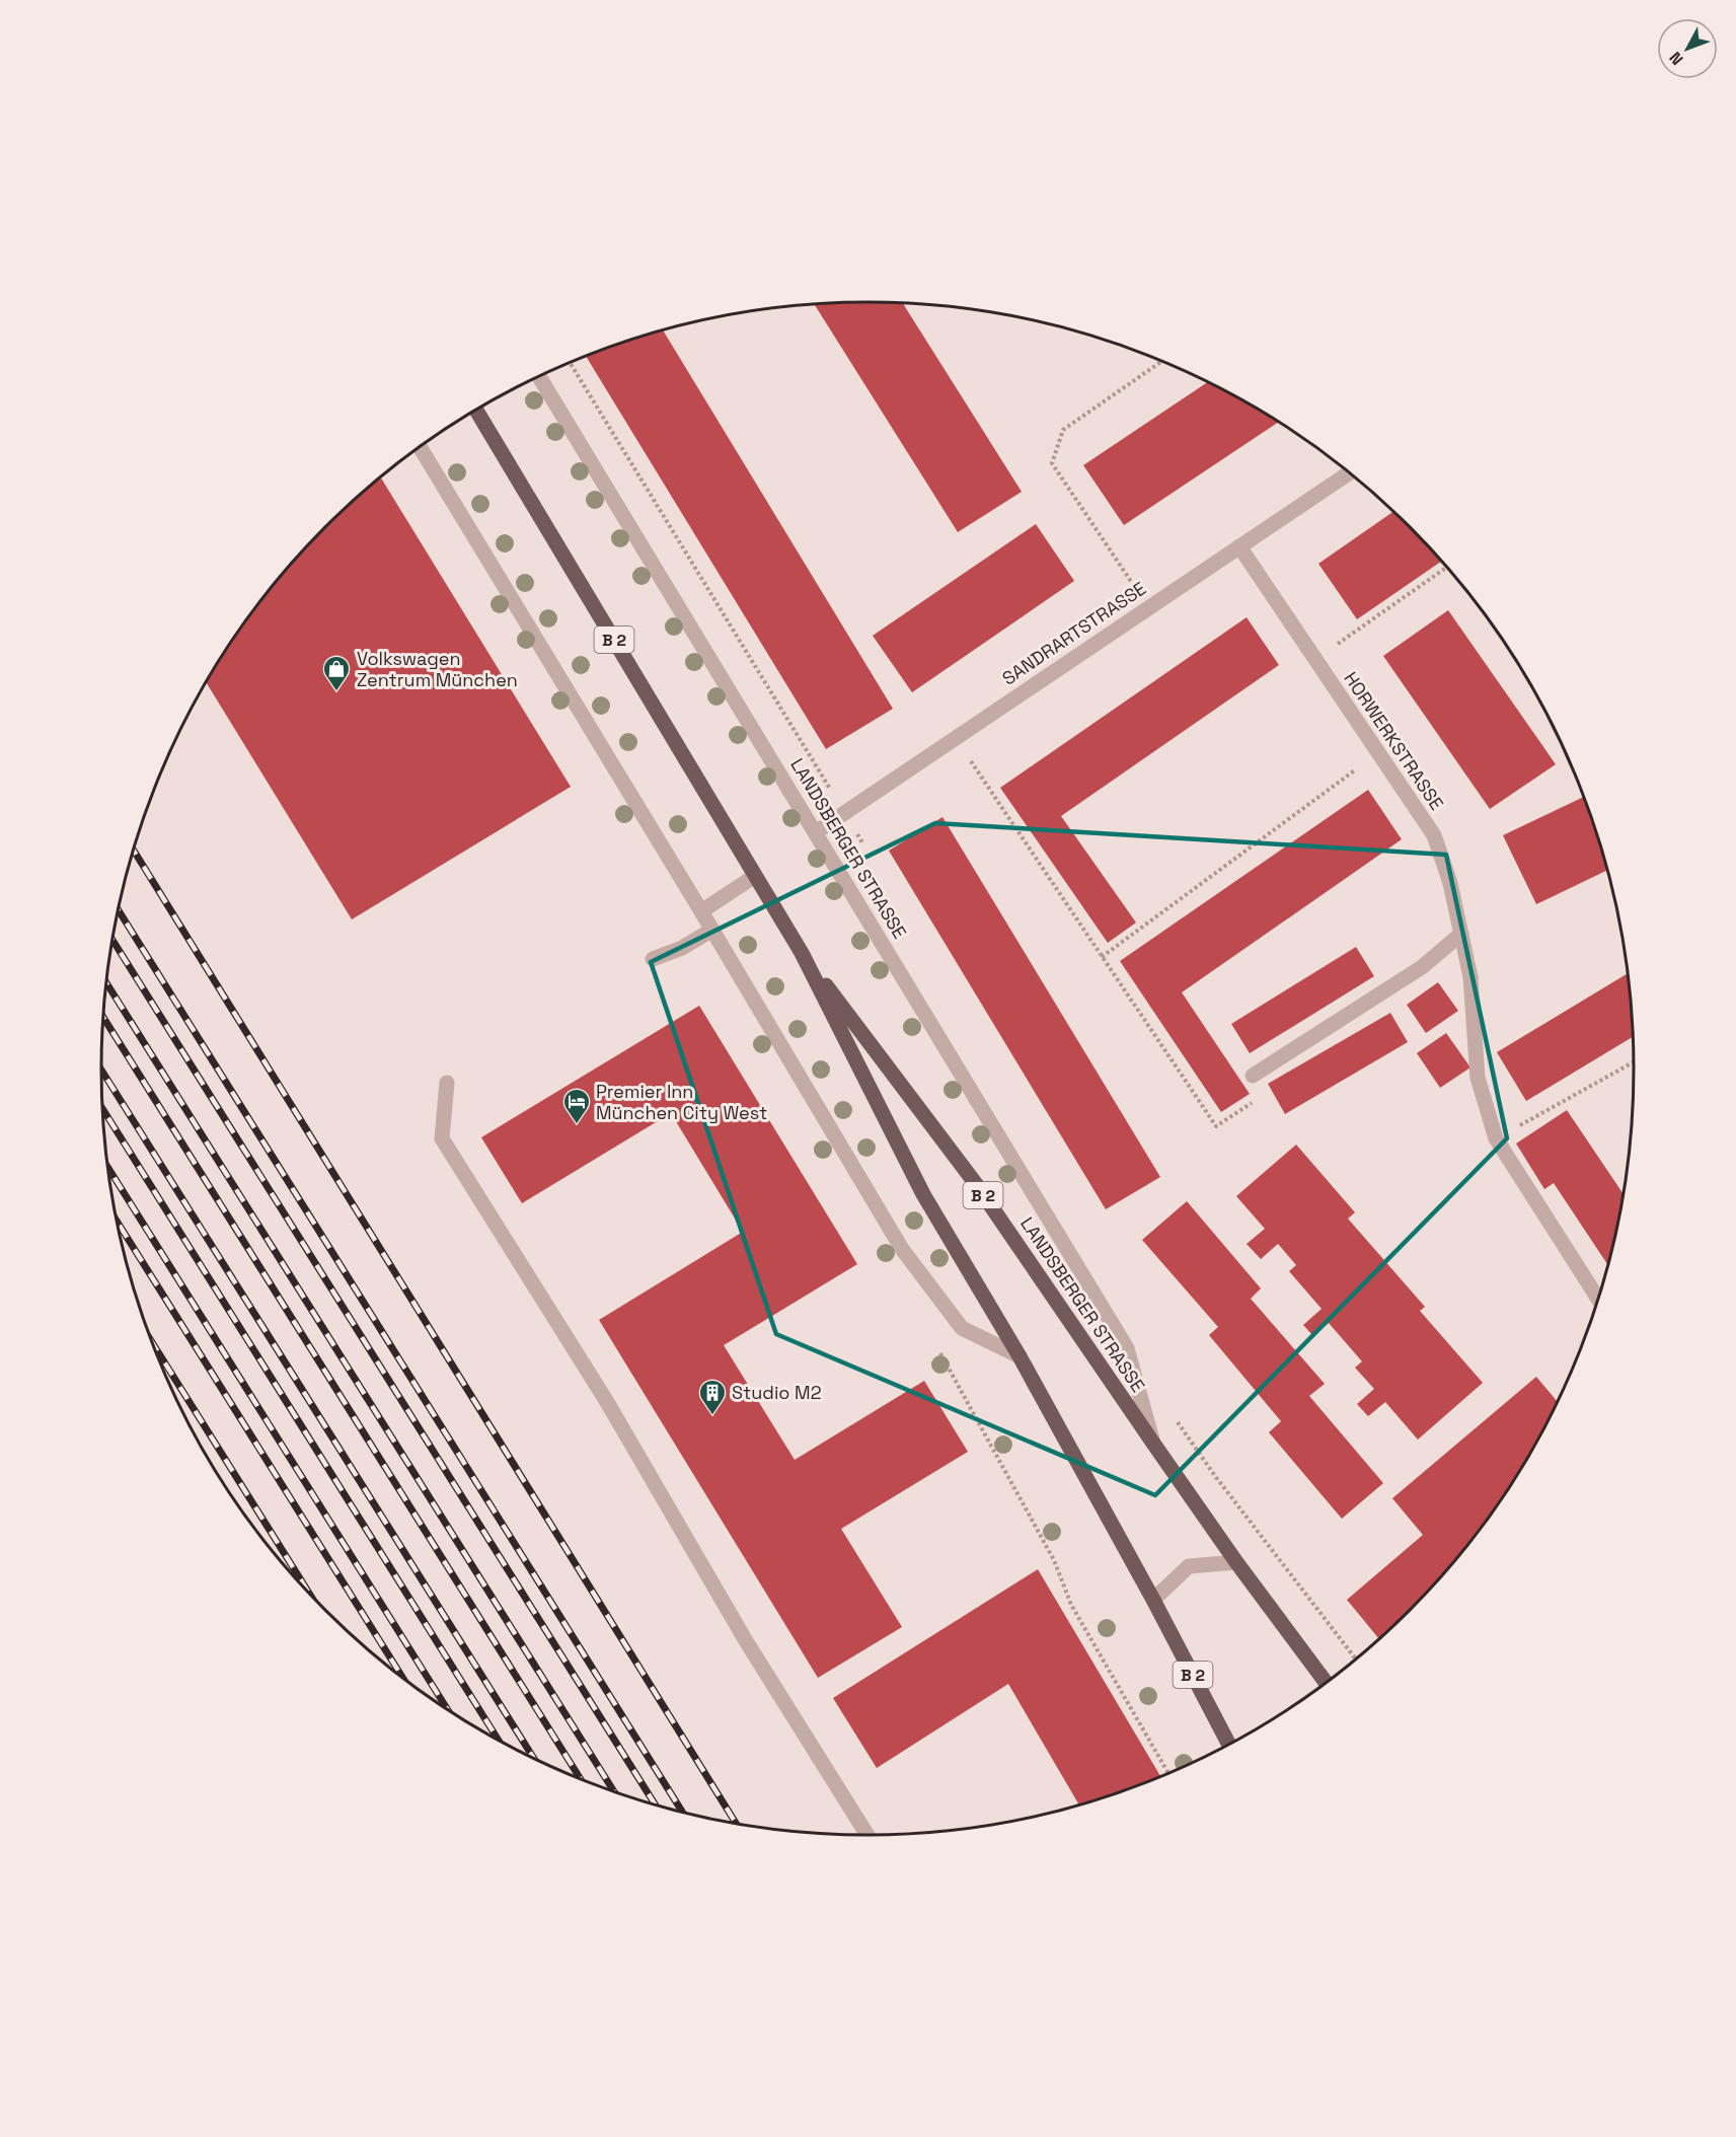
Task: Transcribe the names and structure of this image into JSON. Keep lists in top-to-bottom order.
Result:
{
  "streets": {
    "main road": ["B 2", "LANDSBERGER STRASSE"],
    "street": ["SANDRARTSTRASSE", "HORWERKSTRASSE"]
  },
  "crossings": [
    ["SANDRARTSTRASSE", "HORWERKSTRASSE"],
    ["SANDRARTSTRASSE", "LANDSBERGER STRASSE"]
  ],
  "places": {
    "shop": ["Volkswagen Zentrum München"],
    "hotel": ["Premier Inn München City West"],
    "building": ["Studio M2"]
  },
  "north": "bottom left"
}
